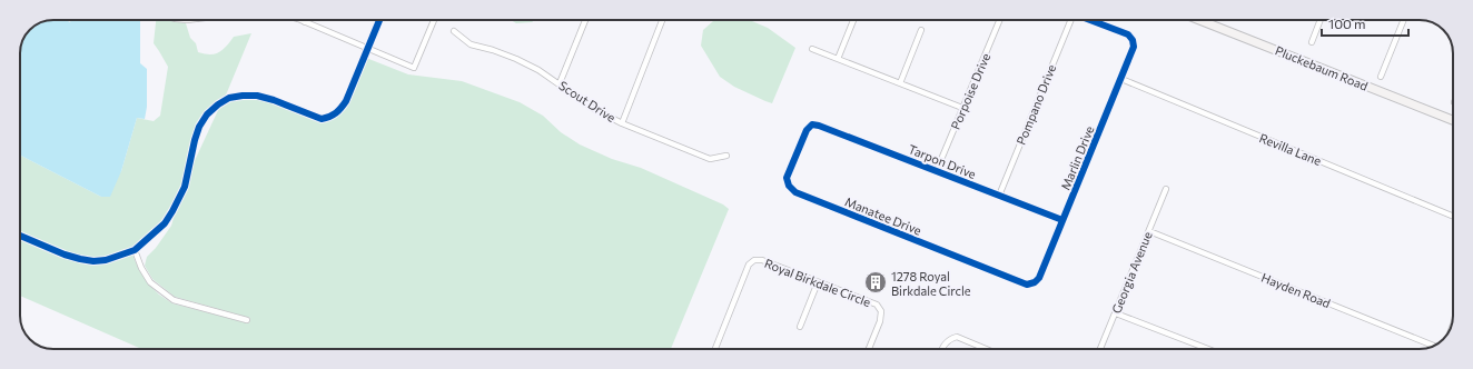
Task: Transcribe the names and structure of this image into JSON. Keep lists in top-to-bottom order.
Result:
{
  "streets": {
    "street": [
      "Pluckebaum Road",
      "Porpoise Drive",
      "Scout Drive",
      "Pompano Drive",
      "Revilla Lane",
      "Marlin Drive",
      "Tarpon Drive",
      "Manatee Drive",
      "Georgia Avenue",
      "Royal Birkdale Circle",
      "Hayden Road"
    ]
  },
  "crossings": [
    ["Porpoise Drive", "Tarpon Drive"],
    ["Pompano Drive", "Tarpon Drive"],
    ["Revilla Lane", "Marlin Drive"],
    ["Marlin Drive", "Tarpon Drive"],
    ["Marlin Drive", "Manatee Drive"],
    ["Tarpon Drive", "Manatee Drive"],
    ["Georgia Avenue", "Hayden Road"]
  ],
  "places": {
    "building": ["1278 Royal Birkdale Circle"]
  },
  "scale_bar": "100 m"
}
